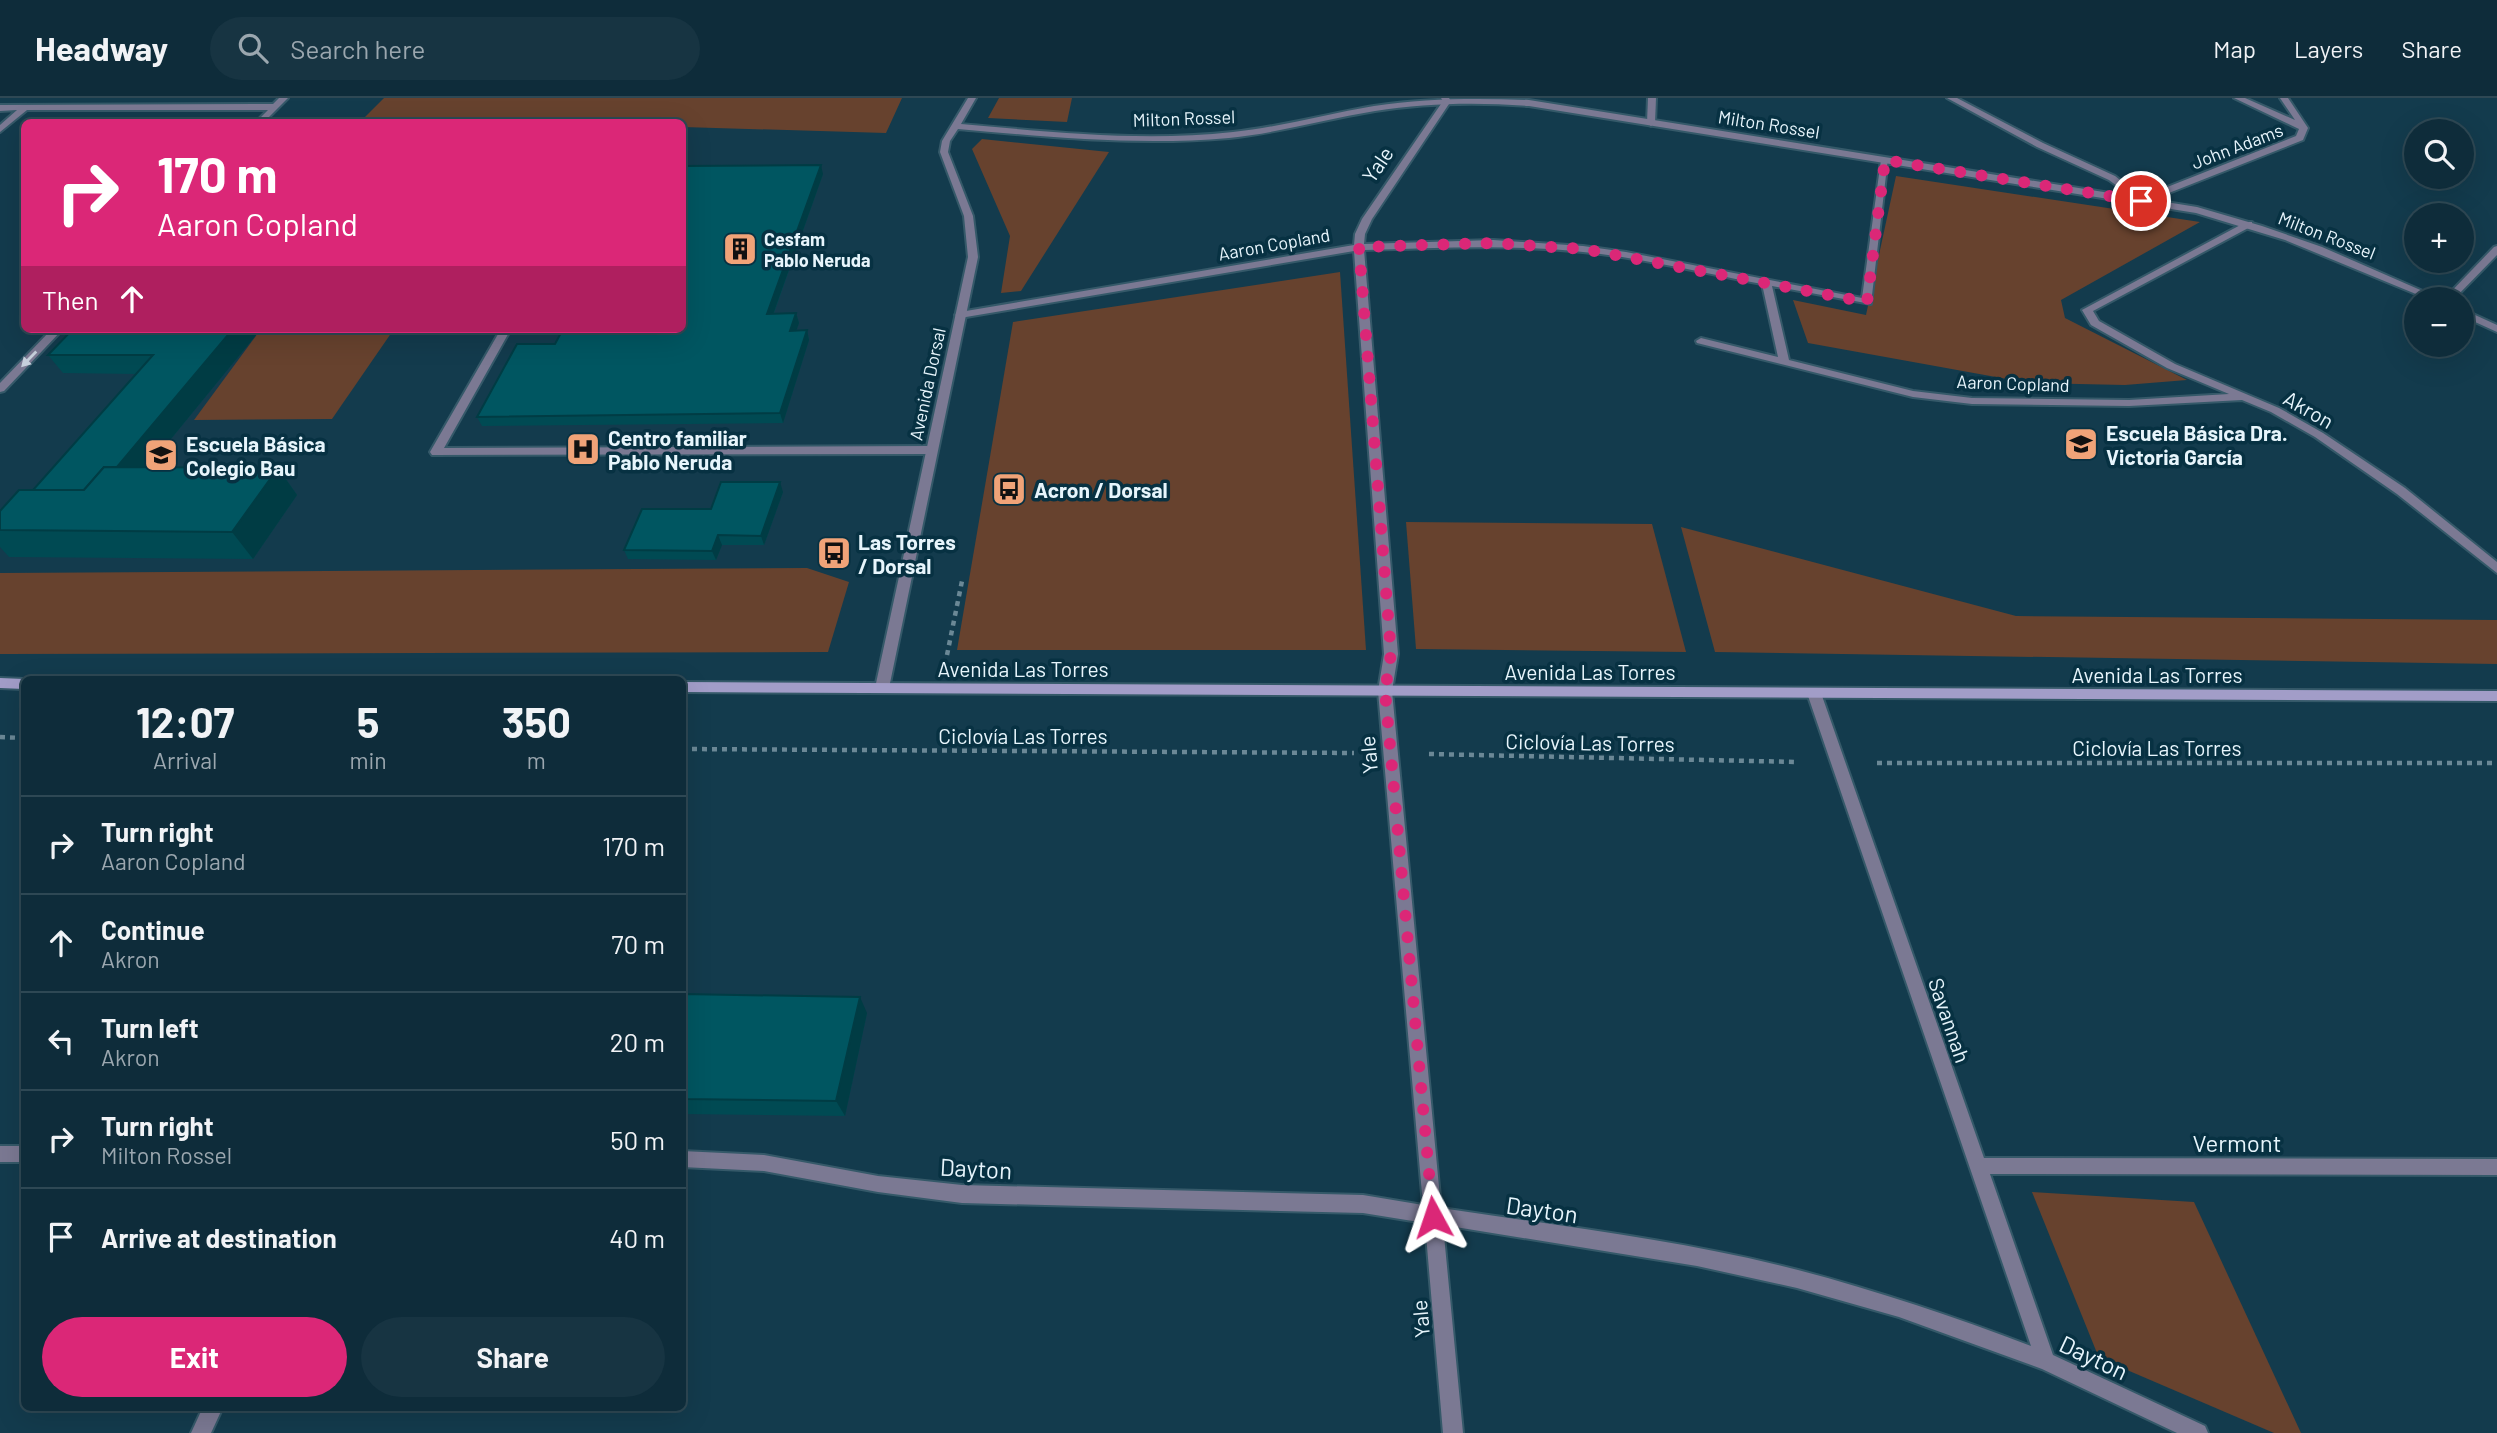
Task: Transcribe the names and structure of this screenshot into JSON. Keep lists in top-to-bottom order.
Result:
{
  "streets": {
    "main road": ["Avenida Las Torres"],
    "street": [
      "Milton Rossel",
      "John Adams",
      "Yale",
      "Aaron Copland",
      "Avenida Dorsal",
      "Akron",
      "Savannah",
      "Vermont",
      "Dayton"
    ],
    "path": ["Ciclovía Las Torres"]
  },
  "crossings": [
    ["Milton Rossel", "John Adams"],
    ["Milton Rossel", "Yale"],
    ["Milton Rossel", "Avenida Dorsal"],
    ["Milton Rossel", "Akron"],
    ["Yale", "Aaron Copland"],
    ["Yale", "Avenida Las Torres"],
    ["Yale", "Ciclovía Las Torres"],
    ["Yale", "Dayton"],
    ["Aaron Copland", "Avenida Dorsal"],
    ["Aaron Copland", "Akron"],
    ["Avenida Dorsal", "Avenida Las Torres"],
    ["Avenida Las Torres", "Savannah"],
    ["Ciclovía Las Torres", "Savannah"],
    ["Savannah", "Vermont"],
    ["Savannah", "Dayton"]
  ],
  "places": {
    "building": ["Cesfam Pablo Neruda"],
    "school or university": ["Escuela Básica Dra. Victoria García", "Escuela Básica Colegio Bau"],
    "hospital": ["Centro familiar Pablo Neruda"],
    "bus stop": ["Acron / Dorsal", "Las Torres / Dorsal"]
  },
  "page": {
    "header": "Headway",
    "search": "Search here",
    "nav": ["Map", "Layers", "Share"],
    "map_buttons": ["+", "−"],
    "turn": ["170 m", "Aaron Copland"],
    "then": "Then",
    "eta": [
      "12:07",
      "Arrival",
      "5",
      "min",
      "350",
      "m"
    ],
    "list": [
      {
        "name": "Turn right",
        "note": "Aaron Copland",
        "value": "170 m"
      },
      {
        "name": "Continue",
        "note": "Akron",
        "value": "70 m"
      },
      {
        "name": "Turn left",
        "note": "Akron",
        "value": "20 m"
      },
      {
        "name": "Turn right",
        "note": "Milton Rossel",
        "value": "50 m"
      },
      {
        "name": "Arrive at destination",
        "value": "40 m"
      }
    ],
    "buttons": ["Exit", "Share"]
  }
}
